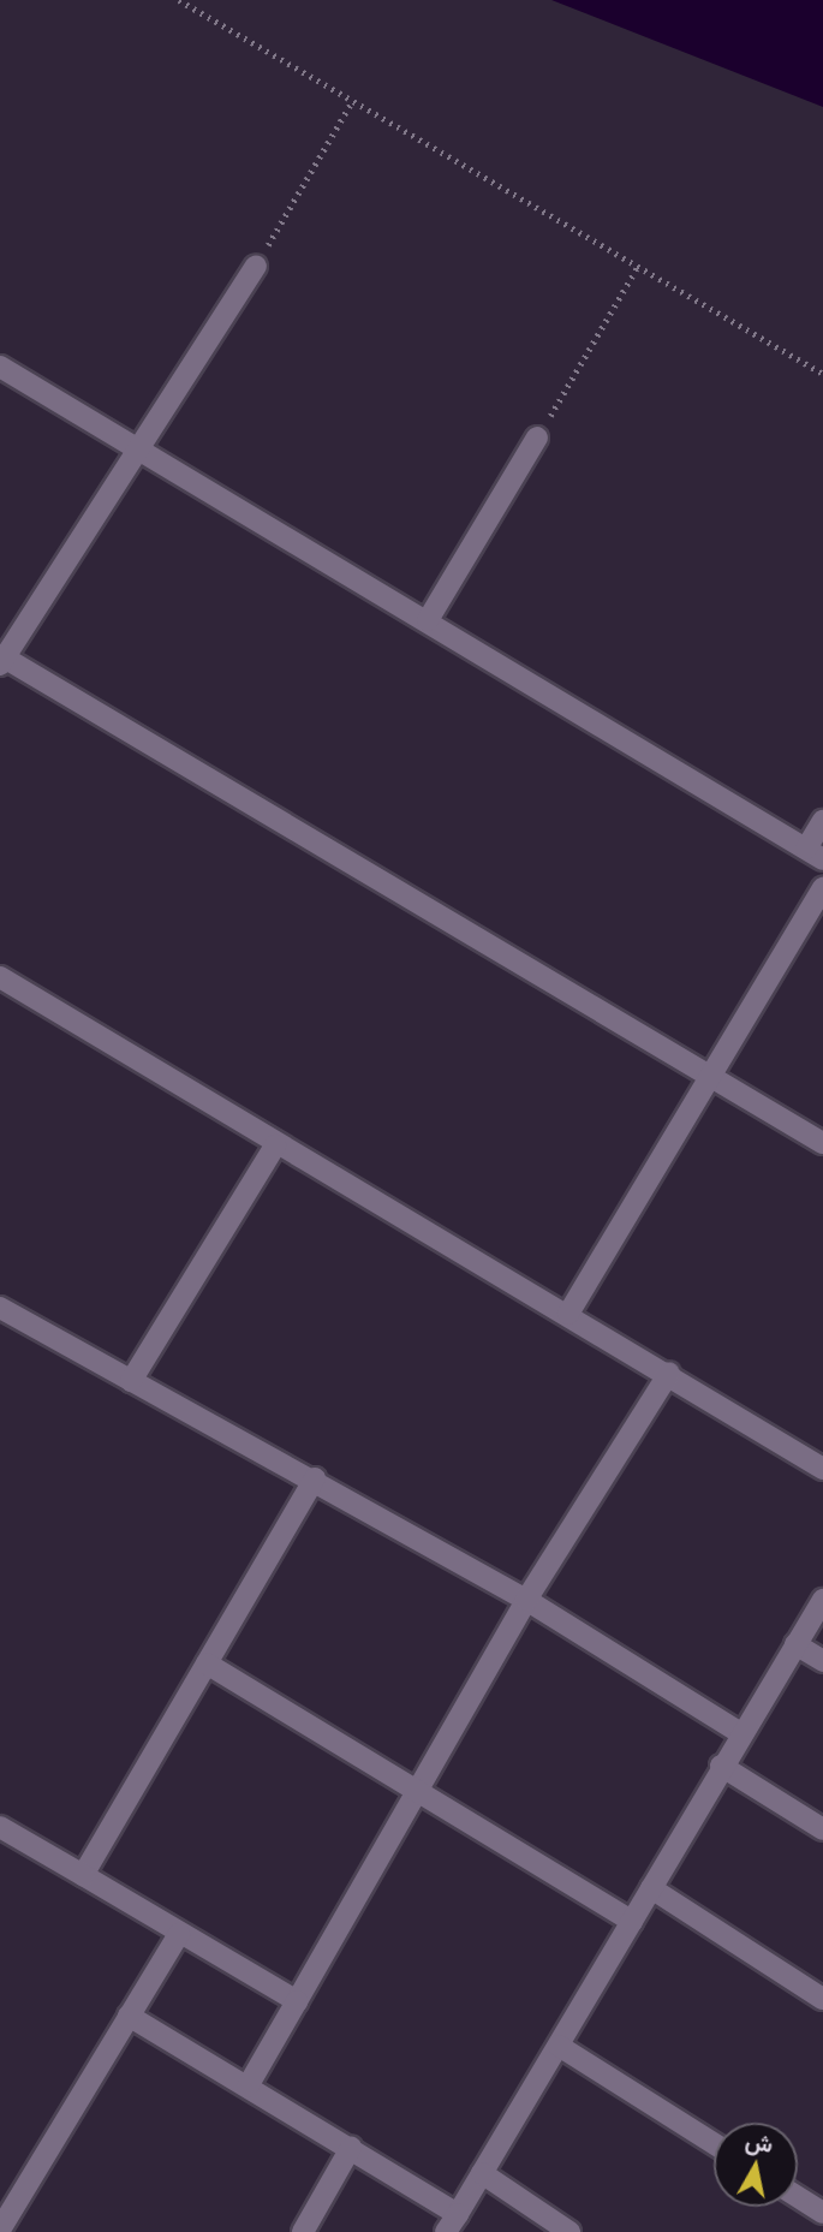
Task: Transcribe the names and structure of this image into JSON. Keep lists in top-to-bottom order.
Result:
{
  "north": "top"
}
